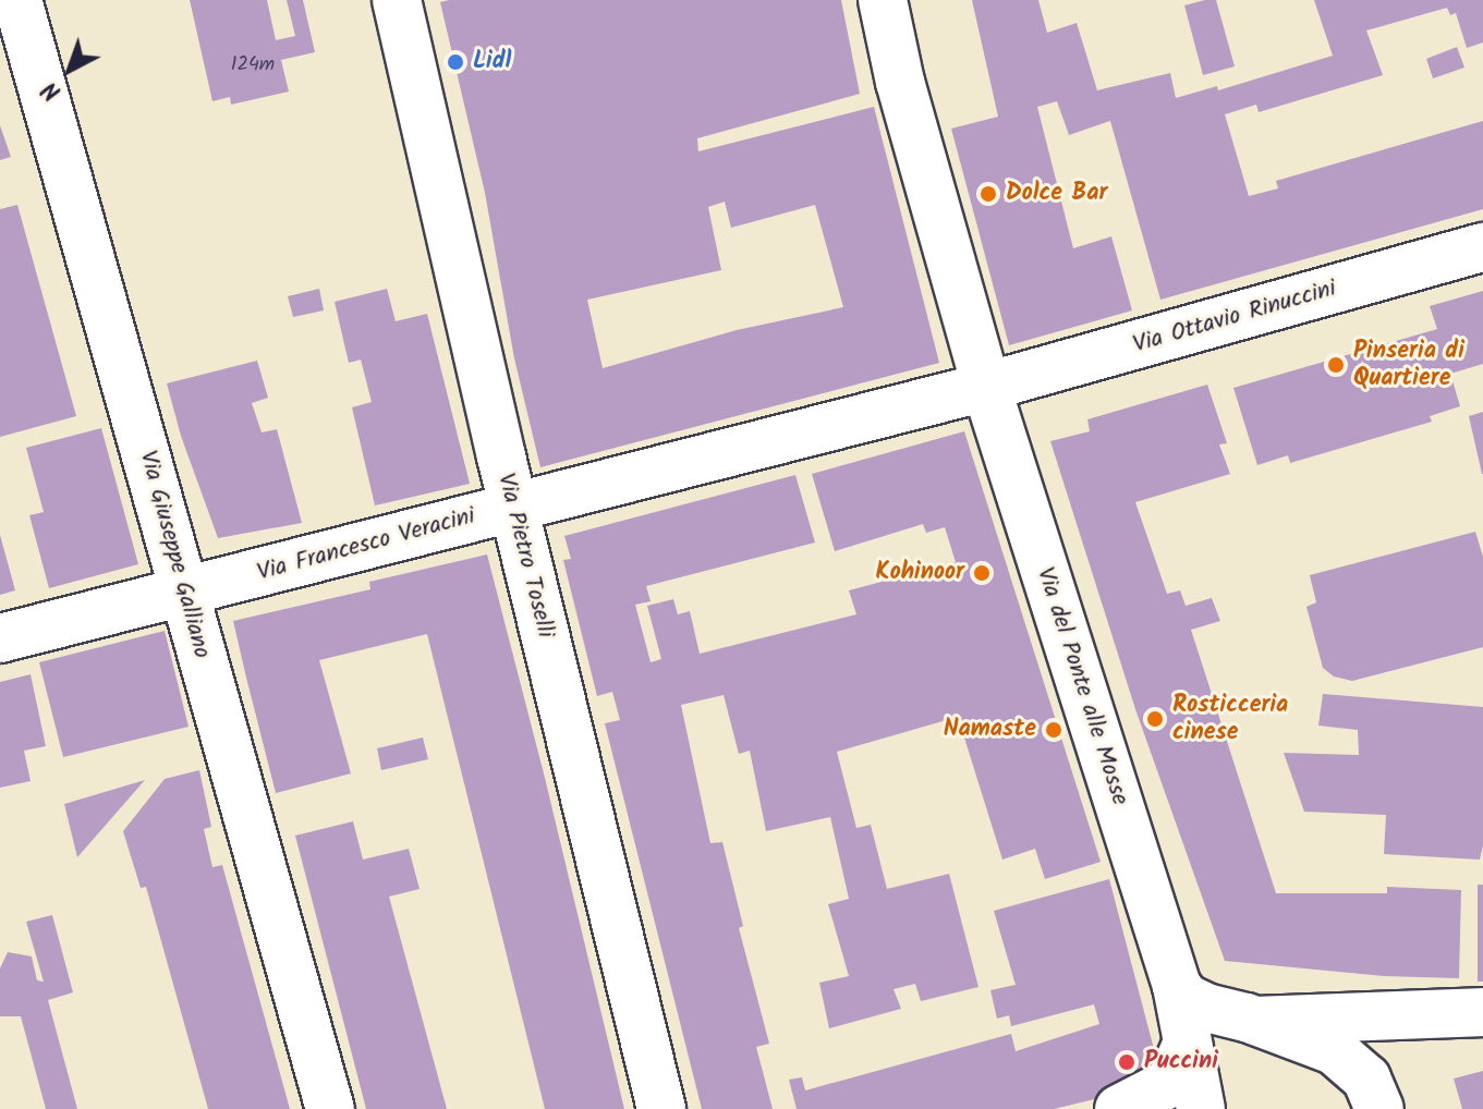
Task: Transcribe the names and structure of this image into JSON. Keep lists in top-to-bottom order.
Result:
{
  "streets": {
    "street": [
      "Via Ottavio Rinuccini",
      "Via Francesco Veracini",
      "Via Giuseppe Galliano",
      "Via Pietro Toselli",
      "Via del Ponte alle Mosse"
    ]
  },
  "crossings": [
    ["Via Ottavio Rinuccini", "Via Francesco Veracini"],
    ["Via Ottavio Rinuccini", "Via del Ponte alle Mosse"],
    ["Via Francesco Veracini", "Via Giuseppe Galliano"],
    ["Via Francesco Veracini", "Via Pietro Toselli"],
    ["Via Francesco Veracini", "Via del Ponte alle Mosse"]
  ],
  "places": [
    "Lidl",
    "Dolce Bar",
    "Pinseria di Quartiere",
    "Kohinoor",
    "Rosticceria cinese",
    "Namaste",
    "Puccini"
  ],
  "house_numbers": ["124m"],
  "north": "bottom left"
}
